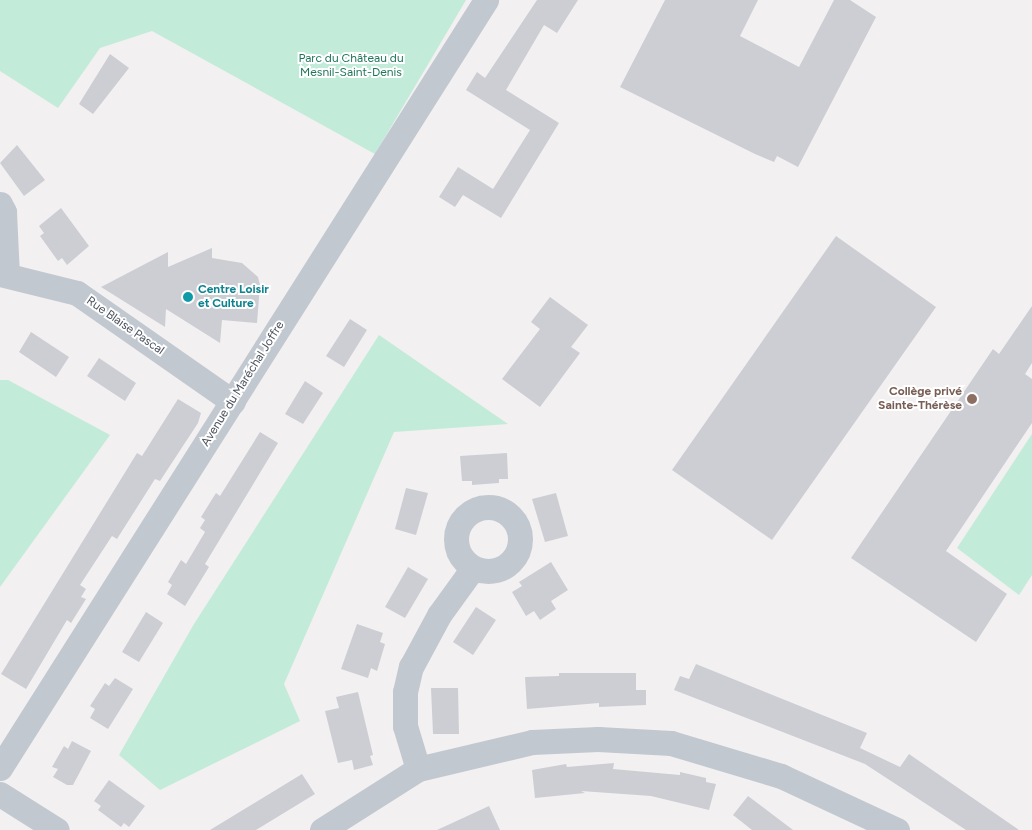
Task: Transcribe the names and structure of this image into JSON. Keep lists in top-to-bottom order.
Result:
{
  "streets": {
    "street": ["Rue Blaise Pascal", "Avenue du Maréchal Joffre"]
  },
  "crossings": [
    ["Rue Blaise Pascal", "Avenue du Maréchal Joffre"]
  ],
  "parks": ["Parc du Château du Mesnil-Saint-Denis"],
  "places": ["Centre Loisir et Culture", "Collège privé Sainte-Thérèse"]
}
